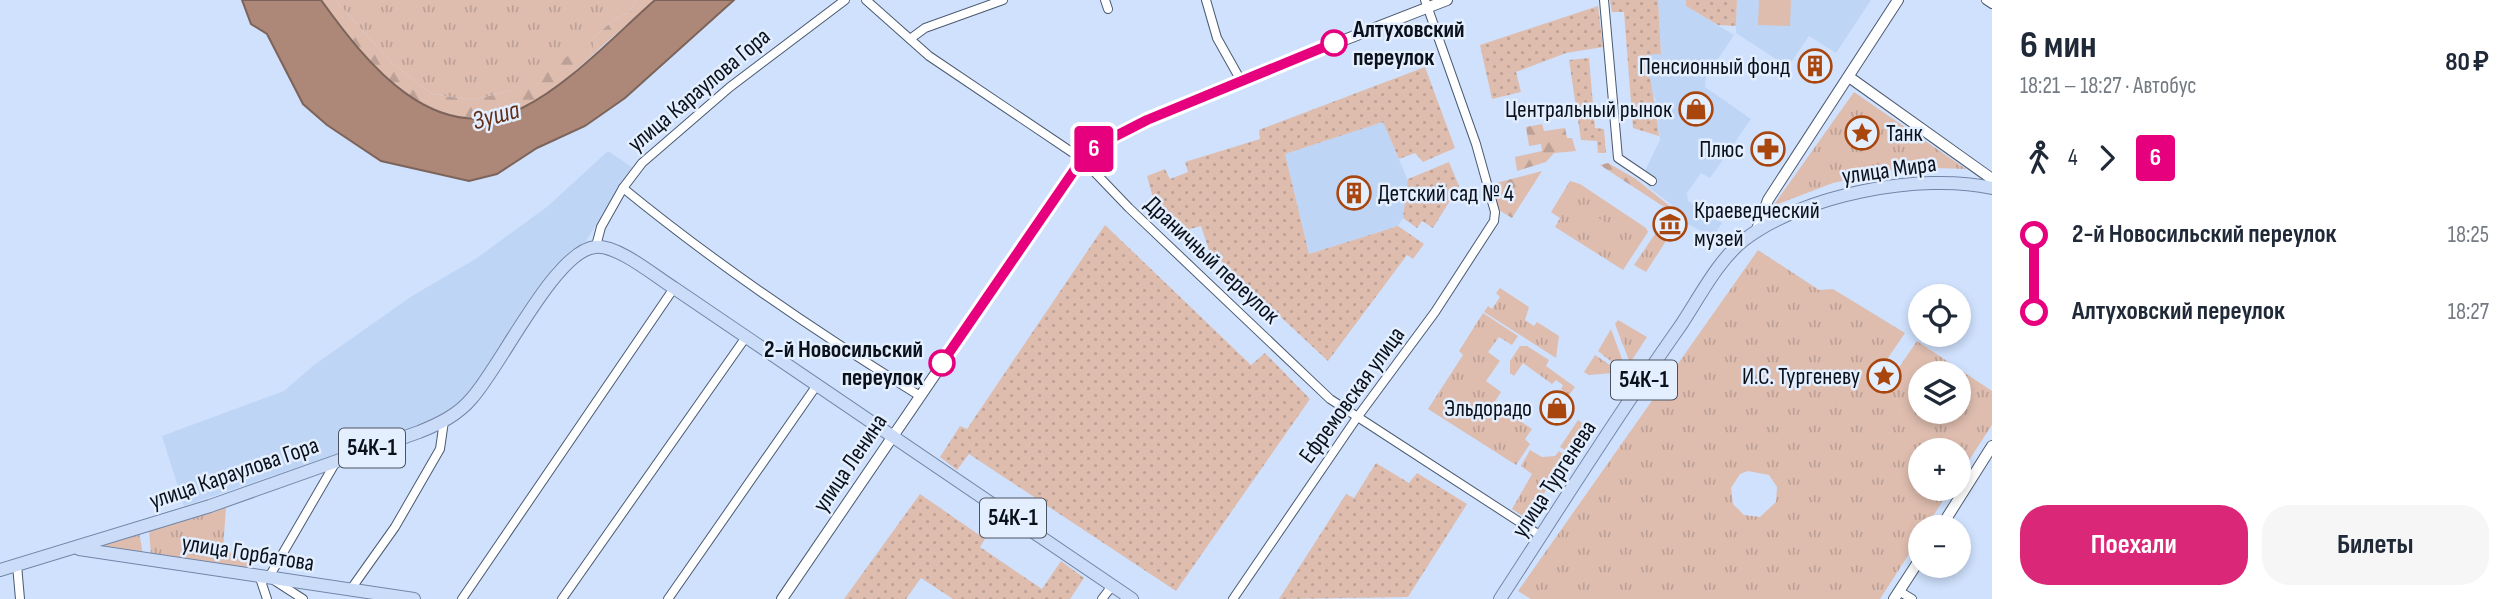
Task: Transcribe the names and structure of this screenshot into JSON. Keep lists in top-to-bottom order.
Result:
{
  "streets": {
    "main road": [
      "улица Караулова Гора",
      "улица Мира",
      "54К-1",
      "улица Ленина",
      "улица Тургенева",
      "улица Горбатова"
    ],
    "street": ["Драничный переулок", "Ефремовская улица"]
  },
  "crossings": [
    ["улица Караулова Гора", "54К-1"],
    ["улица Караулова Гора", "улица Горбатова"],
    ["улица Мира", "улица Тургенева"],
    ["Драничный переулок", "Ефремовская улица"],
    ["Драничный переулок", "улица Ленина"],
    ["Драничный переулок", "улица Тургенева"],
    ["54К-1", "улица Ленина"],
    ["54К-1", "улица Горбатова"],
    ["Ефремовская улица", "улица Ленина"]
  ],
  "water": ["Зуша"],
  "places": {
    "other": ["Алтуховский переулок", "2-й Новосильский переулок"],
    "building": ["Пенсионный фонд", "Детский сад № 4"],
    "shop": ["Центральный рынок", "Эльдорадо"],
    "place": ["Танк", "И.С. Тургеневу"],
    "pharmacy": ["Плюс"],
    "museum": ["Краеведческий музей"]
  },
  "lines": ["bus line 6"],
  "page": {
    "on_map": "6",
    "heading": ["6 мин", "18:21 – 18:27 · Автобус", "80 ₽"],
    "legs": ["4", "6"],
    "list": [
      {
        "name": "2-й Новосильский переулок",
        "value": "18:25"
      },
      {
        "name": "Алтуховский переулок",
        "value": "18:27"
      }
    ],
    "map_buttons": ["+", "−"],
    "buttons": ["Поехали", "Билеты"]
  }
}
